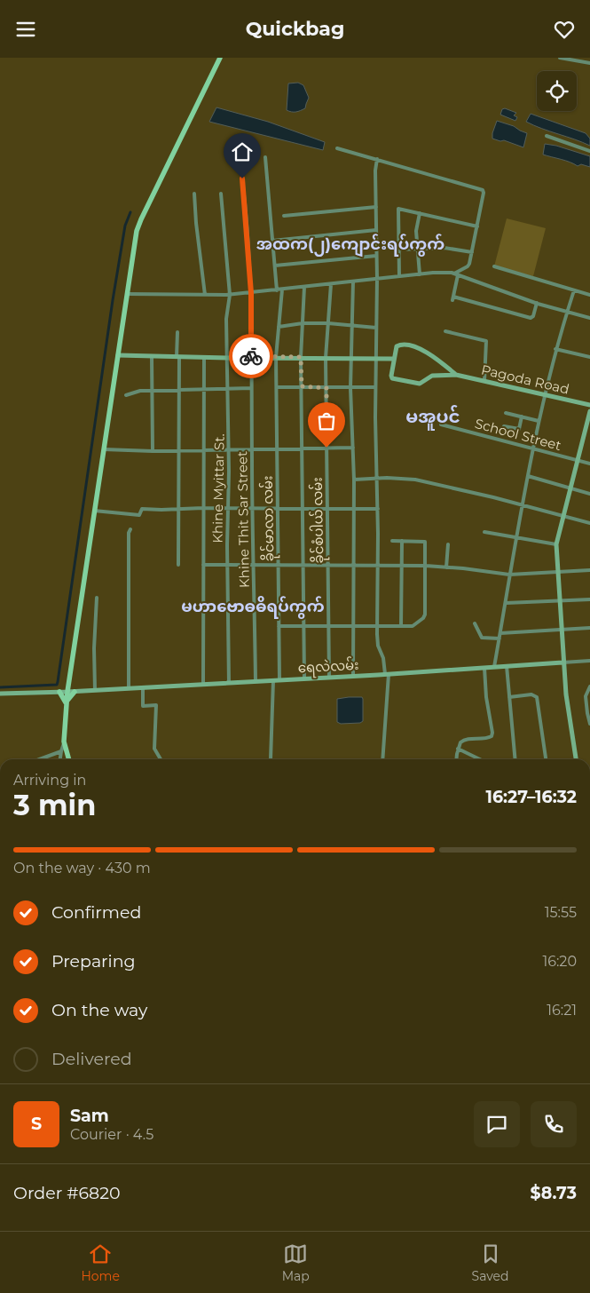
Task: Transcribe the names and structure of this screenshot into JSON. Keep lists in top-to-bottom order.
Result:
{
  "streets": {
    "main road": ["Pagoda Road", "ရေလဲလမ်း"],
    "street": [
      "School Street",
      "Khine Myittar St.",
      "ခိုင်မာလာ လမ်း",
      "Khine Thit Sar Street",
      "ခိုင်စံပါယ် လမ်း"
    ]
  },
  "crossings": [
    ["Khine Myittar St.", "ရေလဲလမ်း"],
    ["ခိုင်မာလာ လမ်း", "ရေလဲလမ်း"],
    ["Khine Thit Sar Street", "ရေလဲလမ်း"],
    ["ခိုင်စံပါယ် လမ်း", "ရေလဲလမ်း"]
  ],
  "districts": ["အထက(၂)ကျောင်းရပ်ကွက်", "မအူပင်", "မဟာဗောဓဓိရပ်ကွက်"],
  "page": {
    "header": "Quickbag",
    "heading": ["3 min", "Arriving in", "16:27–16:32"],
    "panel": [
      "Sam",
      "Courier · 4.5",
      "Order #6820",
      "$8.73"
    ],
    "bar": "On the way · 430 m",
    "list": [
      ["Confirmed", "15:55"],
      ["Preparing", "16:20"],
      ["On the way", "16:21"],
      "Delivered"
    ],
    "round": "S",
    "tabs": ["Home", "Map", "Saved"]
  }
}
